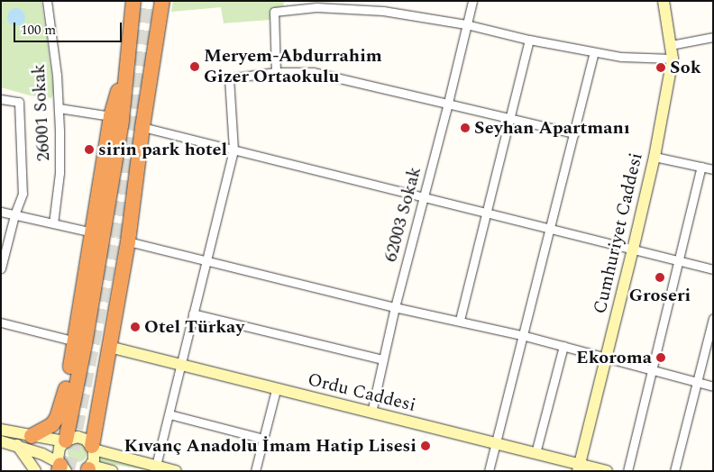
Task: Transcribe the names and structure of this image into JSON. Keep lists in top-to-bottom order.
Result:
{
  "streets": {
    "main road": ["Cumhuriyet Caddesi", "Ordu Caddesi"],
    "street": ["26001 Sokak", "62003 Sokak"]
  },
  "crossings": [
    ["62003 Sokak", "Ordu Caddesi"],
    ["Cumhuriyet Caddesi", "Ordu Caddesi"]
  ],
  "places": [
    "Meryem-Abdurrahim Gizer Ortaokulu",
    "Sok",
    "Seyhan Apartmanı",
    "sirin park hotel",
    "Groseri",
    "Otel Türkay",
    "Ekoroma",
    "Kıvanç Anadolu İmam Hatip Lisesi"
  ],
  "scale_bar": "100 m"
}
